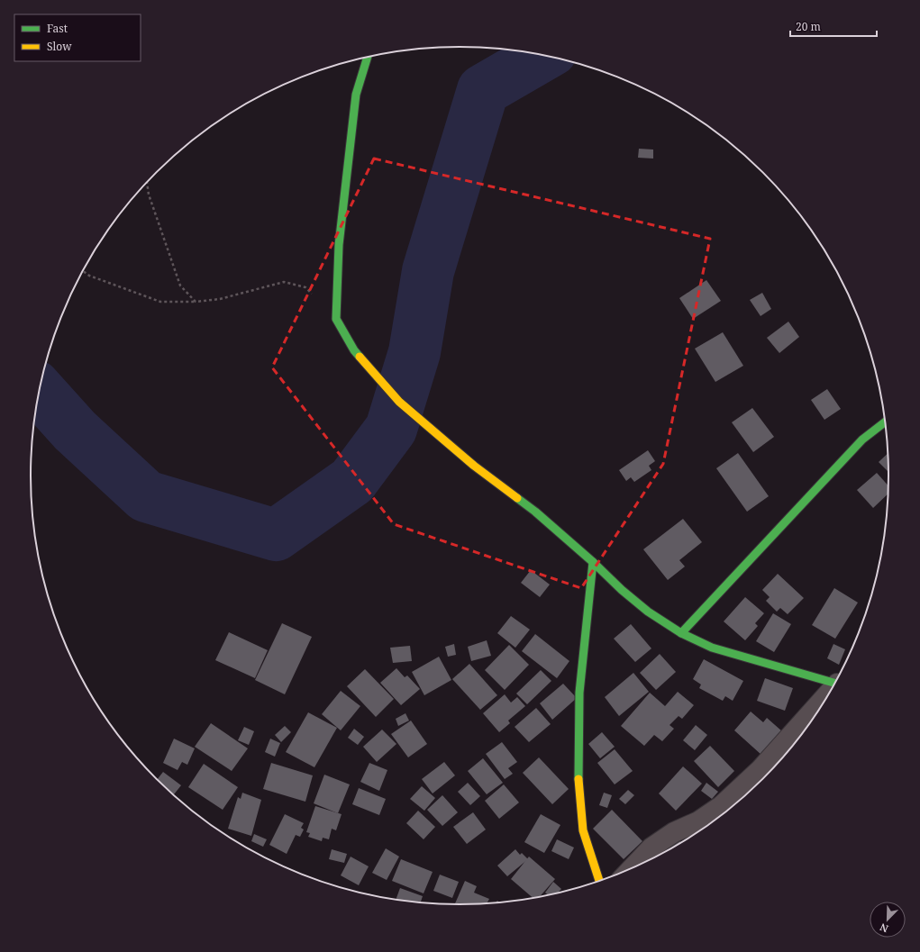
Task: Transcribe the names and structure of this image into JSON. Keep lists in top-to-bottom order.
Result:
{
  "legend": ["Fast", "Slow"],
  "scale_bar": "20 m",
  "north": "bottom left"
}
